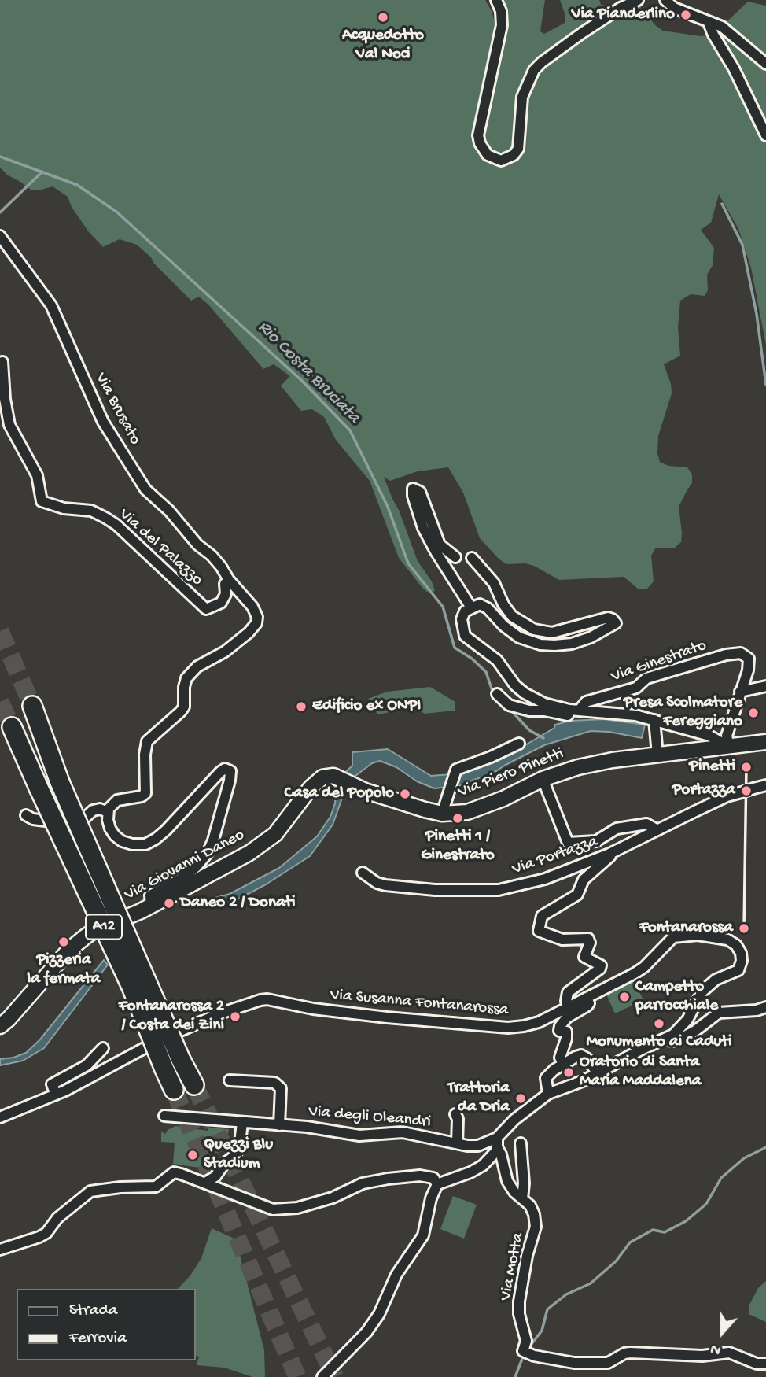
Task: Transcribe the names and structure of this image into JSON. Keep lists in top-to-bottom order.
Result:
{
  "streets": {
    "highway": ["A12"],
    "street": [
      "Via Brusato",
      "Via del Palazzo",
      "Via Ginestrato",
      "Via Piero Pinetti",
      "Via Portazza",
      "Via Giovanni Daneo",
      "Via Susanna Fontanarossa",
      "Via degli Oleandri",
      "Via Motta"
    ]
  },
  "crossings": [
    ["Via Brusato", "Via del Palazzo"],
    ["Via Ginestrato", "Via Piero Pinetti"],
    ["Via Piero Pinetti", "Via Portazza"],
    ["Via Piero Pinetti", "Via Giovanni Daneo"],
    ["Via degli Oleandri", "Via Motta"]
  ],
  "water": ["Rio Costa Bruciata"],
  "places": [
    "Via Pianderlino",
    "Acquedotto Val Noci",
    "Edificio ex ONPI",
    "Presa Scolmatore Fereggiano",
    "Pinetti",
    "Portazza",
    "Casa del Popolo",
    "Pinetti 1 / Ginestrato",
    "Daneo 2 / Donati",
    "Fontanarossa",
    "Pizzeria la fermata",
    "Campetto parrocchiale",
    "Fontanarossa 2 / Costa dei Zini",
    "Monumento ai Caduti",
    "Oratorio di Santa Maria Maddalena",
    "Trattoria da Dria",
    "Quezzi Blu Stadium"
  ],
  "legend": ["Strada", "Ferrovia"],
  "north": "bottom"
}
